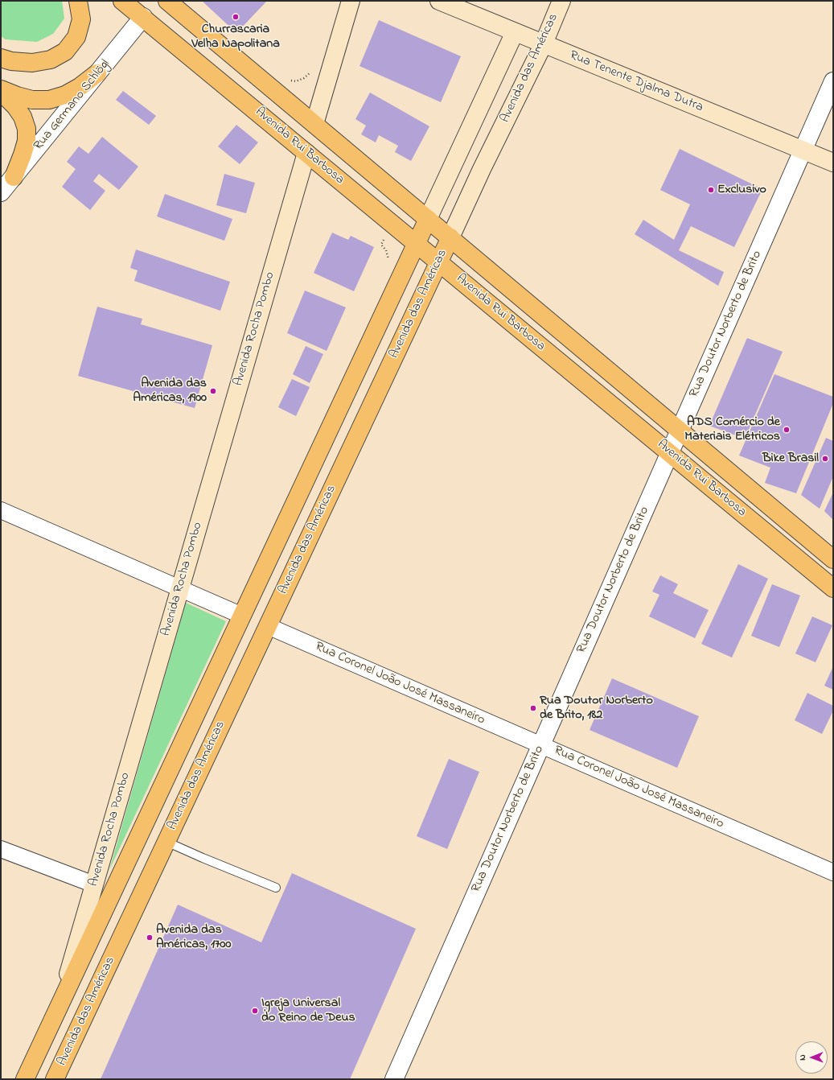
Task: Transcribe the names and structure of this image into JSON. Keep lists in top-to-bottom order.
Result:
{
  "streets": {
    "main road": [
      "Avenida das Américas",
      "Rua Tenente Djalma Dutra",
      "Avenida Rui Barbosa",
      "Avenida Rocha Pombo"
    ],
    "street": ["Rua Germano Schlögl", "Rua Doutor Norberto de Brito", "Rua Coronel João José Massaneiro"]
  },
  "crossings": [
    ["Avenida das Américas", "Rua Tenente Djalma Dutra"],
    ["Avenida das Américas", "Avenida Rui Barbosa"],
    ["Avenida das Américas", "Rua Coronel João José Massaneiro"],
    ["Rua Tenente Djalma Dutra", "Rua Doutor Norberto de Brito"],
    ["Rua Germano Schlögl", "Avenida Rui Barbosa"],
    ["Avenida Rui Barbosa", "Rua Doutor Norberto de Brito"],
    ["Avenida Rui Barbosa", "Avenida Rocha Pombo"],
    ["Rua Doutor Norberto de Brito", "Rua Coronel João José Massaneiro"]
  ],
  "places": [
    "Churrascaria Velha Napolitana",
    "Exclusivo",
    "Avenida das Américas, 1900",
    "ADS Comércio de Materiais Elétricos",
    "Bike Brasil",
    "Rua Doutor Norberto de Brito, 182",
    "Avenida das Américas, 1700",
    "Igreja Universal do Reino de Deus"
  ],
  "north": "left"
}
